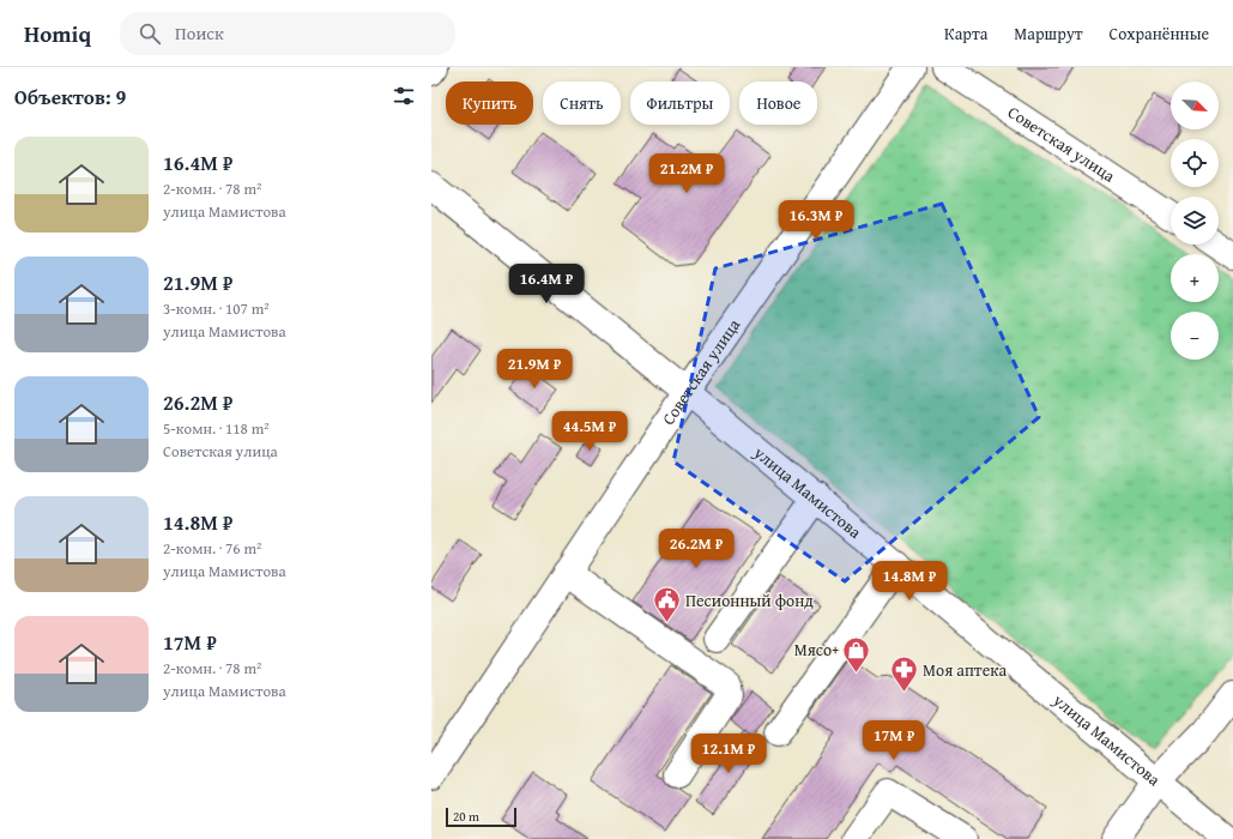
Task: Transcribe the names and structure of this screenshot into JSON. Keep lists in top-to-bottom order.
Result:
{
  "streets": {
    "street": ["Советская улица", "улица Мамистова"]
  },
  "crossings": [
    ["Советская улица", "улица Мамистова"]
  ],
  "places": {
    "public building": ["Песионный фонд"],
    "shop": ["Мясо+"],
    "pharmacy": ["Моя аптека"]
  },
  "scale_bar": "20 m",
  "north": "bottom right",
  "page": {
    "header": "Homiq",
    "search": "Поиск",
    "nav": ["Карта", "Маршрут", "Сохранённые"],
    "heading": "Объектов: 9",
    "map_buttons": ["+", "−"],
    "chip": [
      "Купить",
      "Снять",
      "Фильтры",
      "Новое"
    ],
    "list": [
      {
        "name": "16.4M ₽",
        "note": "2-комн. · 78 m² · улица Мамистова"
      },
      {
        "name": "21.9M ₽",
        "note": "3-комн. · 107 m² · улица Мамистова"
      },
      {
        "name": "26.2M ₽",
        "note": "5-комн. · 118 m² · Советская улица"
      },
      {
        "name": "14.8M ₽",
        "note": "2-комн. · 76 m² · улица Мамистова"
      },
      {
        "name": "17M ₽",
        "note": "2-комн. · 78 m² · улица Мамистова"
      }
    ],
    "price": [
      "21.2M ₽",
      "16.3M ₽",
      "16.4M ₽",
      "21.9M ₽",
      "44.5M ₽",
      "26.2M ₽",
      "14.8M ₽",
      "17M ₽",
      "12.1M ₽"
    ],
    "scale": "20 m"
  }
}
